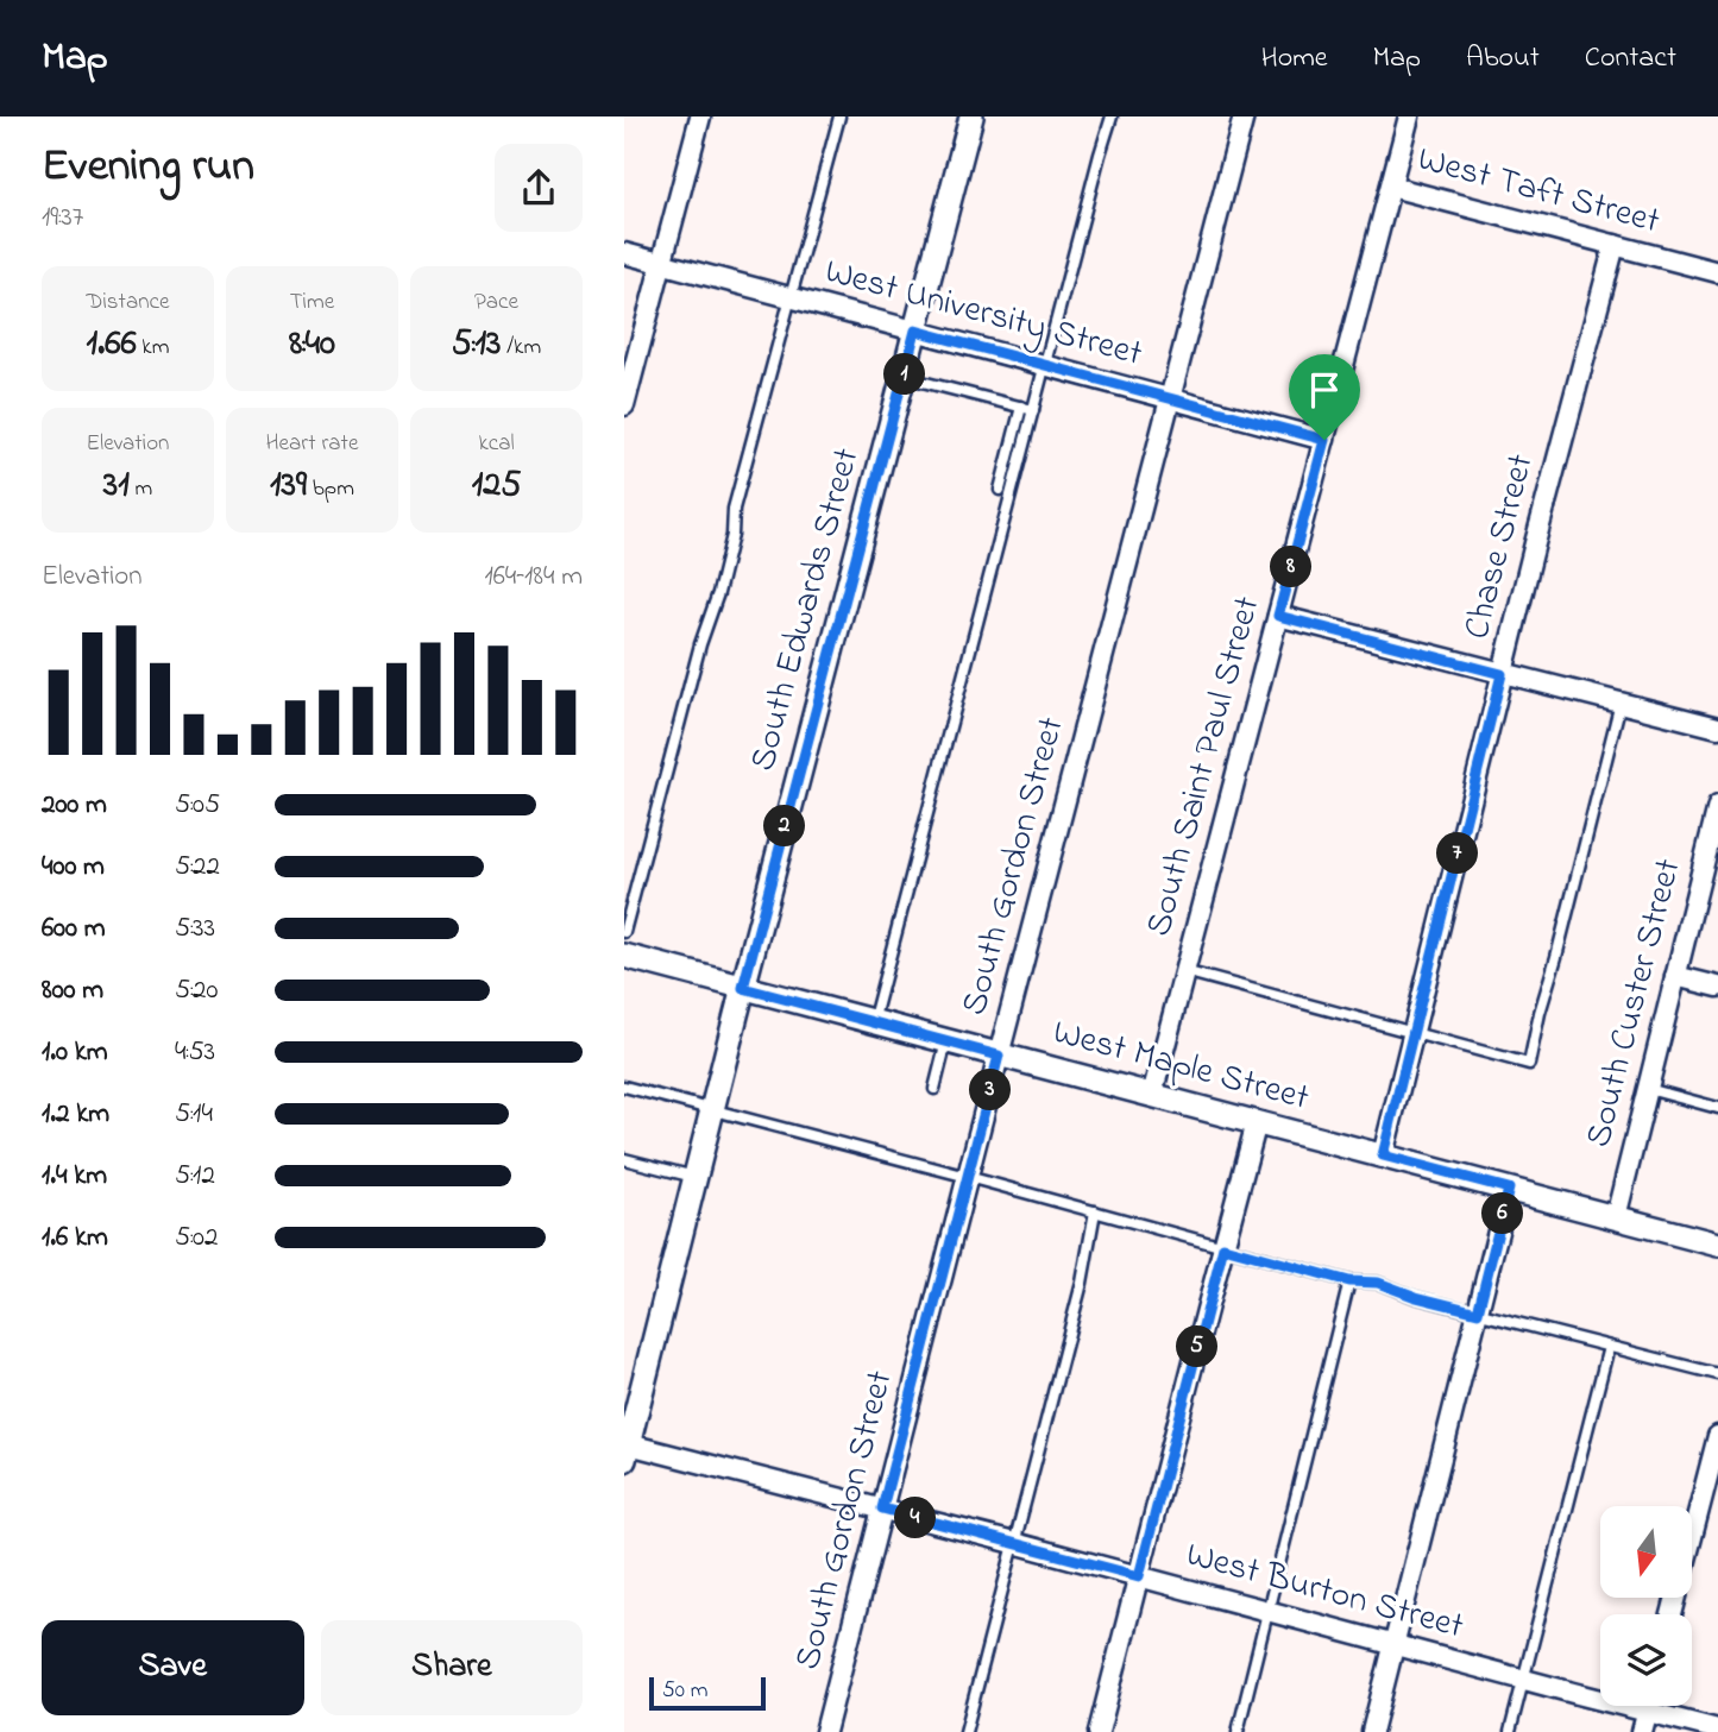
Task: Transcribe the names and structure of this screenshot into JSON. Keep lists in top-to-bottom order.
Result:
{
  "streets": {
    "street": [
      "West Taft Street",
      "West University Street",
      "Chase Street",
      "South Edwards Street",
      "South Saint Paul Street",
      "South Gordon Street",
      "South Custer Street",
      "West Maple Street",
      "West Burton Street"
    ]
  },
  "crossings": [
    ["West Taft Street", "Chase Street"],
    ["West Taft Street", "South Saint Paul Street"],
    ["West University Street", "South Edwards Street"],
    ["West University Street", "South Saint Paul Street"],
    ["West University Street", "South Gordon Street"],
    ["Chase Street", "West Maple Street"],
    ["South Edwards Street", "West Maple Street"],
    ["South Edwards Street", "West Burton Street"],
    ["South Saint Paul Street", "West Maple Street"],
    ["South Gordon Street", "West Maple Street"],
    ["South Gordon Street", "West Burton Street"],
    ["South Custer Street", "West Maple Street"]
  ],
  "scale_bar": "50 m",
  "north": "bottom",
  "page": {
    "header": "Map",
    "nav": [
      "Home",
      "Map",
      "About",
      "Contact"
    ],
    "heading": ["Evening run", "19:37"],
    "stats": [
      ["Distance", "1.66 km"],
      ["Time", "8:40"],
      ["Pace", "5:13 /km"],
      ["Elevation", "31 m"],
      ["Heart rate", "139 bpm"],
      ["kcal", "125"]
    ],
    "pins": [
      "1",
      "8",
      "2",
      "7",
      "3",
      "6",
      "5",
      "4"
    ],
    "chart": ["Elevation", "164–184 m"],
    "list": [
      {
        "name": "200 m",
        "note": "5:05"
      },
      {
        "name": "400 m",
        "note": "5:22"
      },
      {
        "name": "600 m",
        "note": "5:33"
      },
      {
        "name": "800 m",
        "note": "5:20"
      },
      {
        "name": "1.0 km",
        "note": "4:53"
      },
      {
        "name": "1.2 km",
        "note": "5:14"
      },
      {
        "name": "1.4 km",
        "note": "5:12"
      },
      {
        "name": "1.6 km",
        "note": "5:02"
      }
    ],
    "buttons": ["Save", "Share"],
    "scale": "50 m"
  }
}
